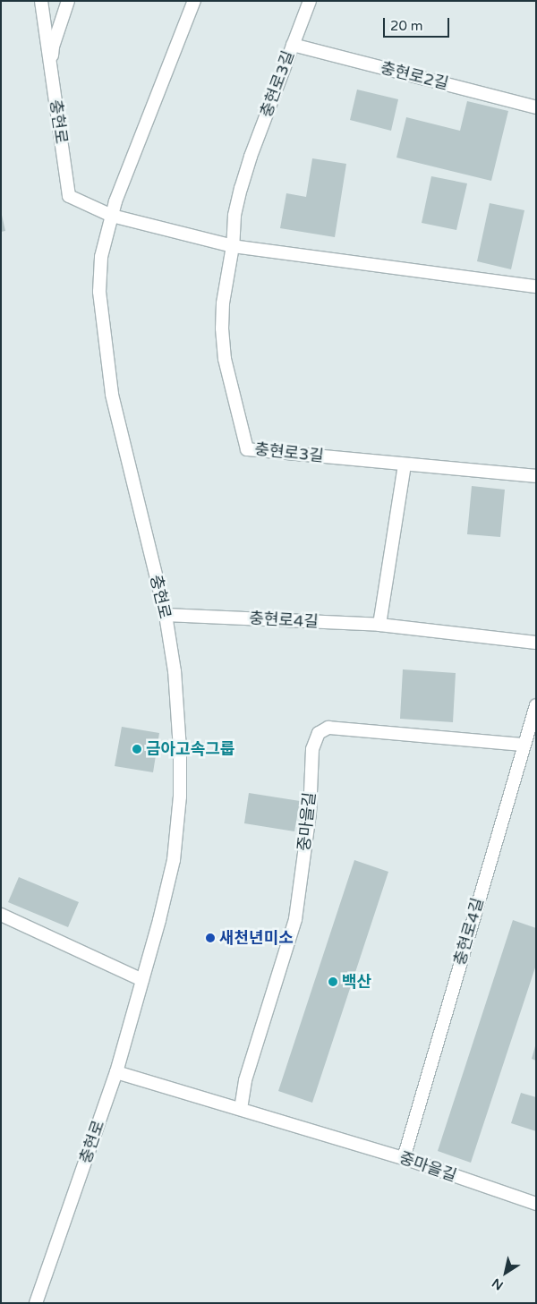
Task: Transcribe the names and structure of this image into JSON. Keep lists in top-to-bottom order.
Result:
{
  "streets": {
    "street": [
      "충현로2길",
      "충현로3길",
      "충현로",
      "충현로4길",
      "중마을길"
    ]
  },
  "crossings": [
    ["충현로2길", "충현로3길"],
    ["충현로", "충현로4길"],
    ["충현로", "중마을길"],
    ["충현로4길", "중마을길"]
  ],
  "places": ["금아고속그룹", "새천년미소", "백산"],
  "scale_bar": "20 m",
  "north": "bottom left"
}
